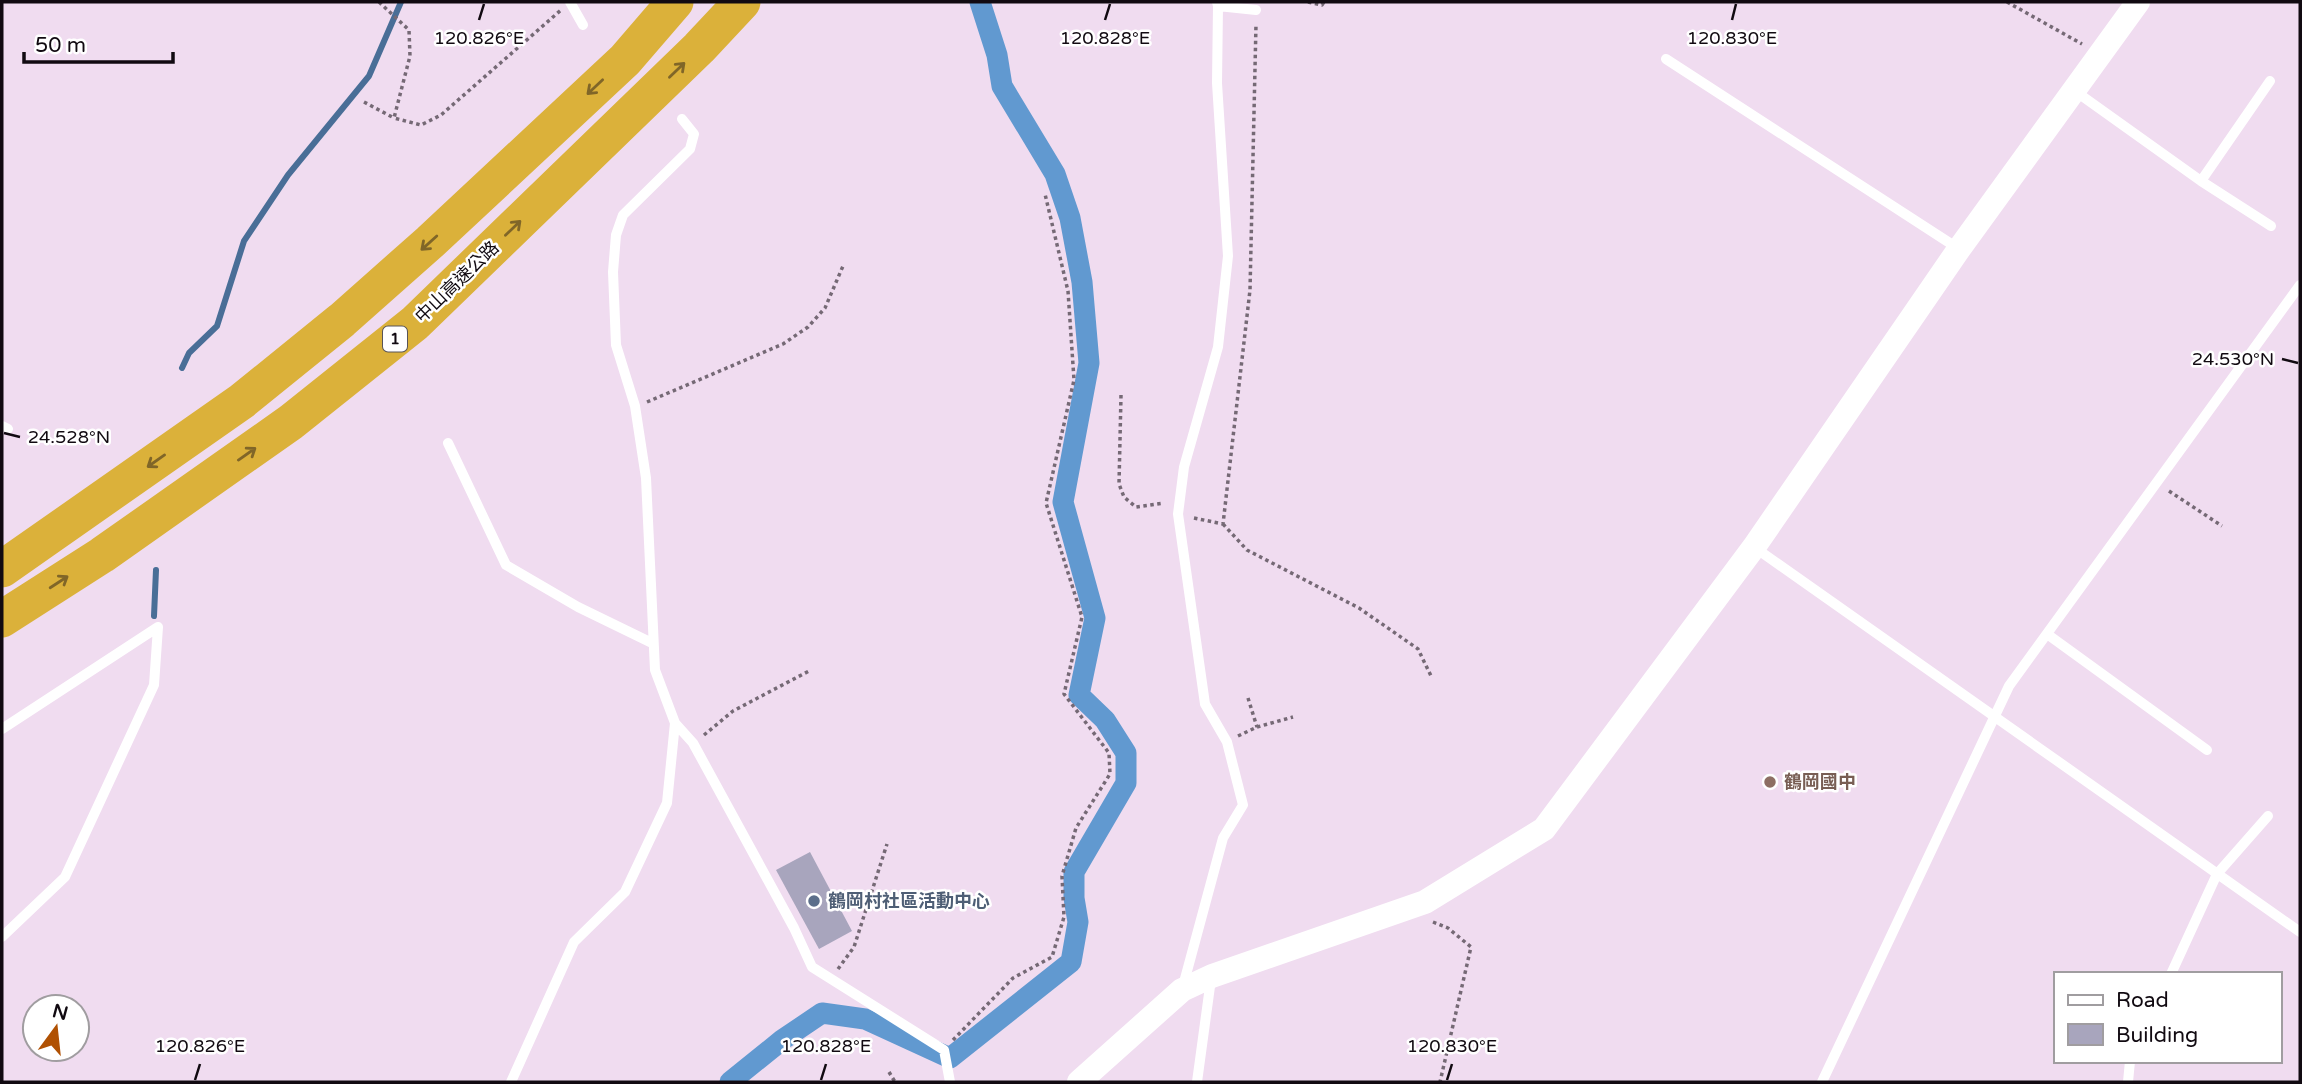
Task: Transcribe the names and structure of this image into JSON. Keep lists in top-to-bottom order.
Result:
{
  "streets": {
    "highway": ["中山高速公路", "1"]
  },
  "places": ["鶴岡國中", "鶴岡村社區活動中心"],
  "legend": ["Road", "Building"],
  "scale_bar": "50 m",
  "north": "top",
  "coordinates": [
    "120.826°E",
    "120.828°E",
    "120.830°E",
    "24.530°N",
    "24.528°N"
  ]
}
